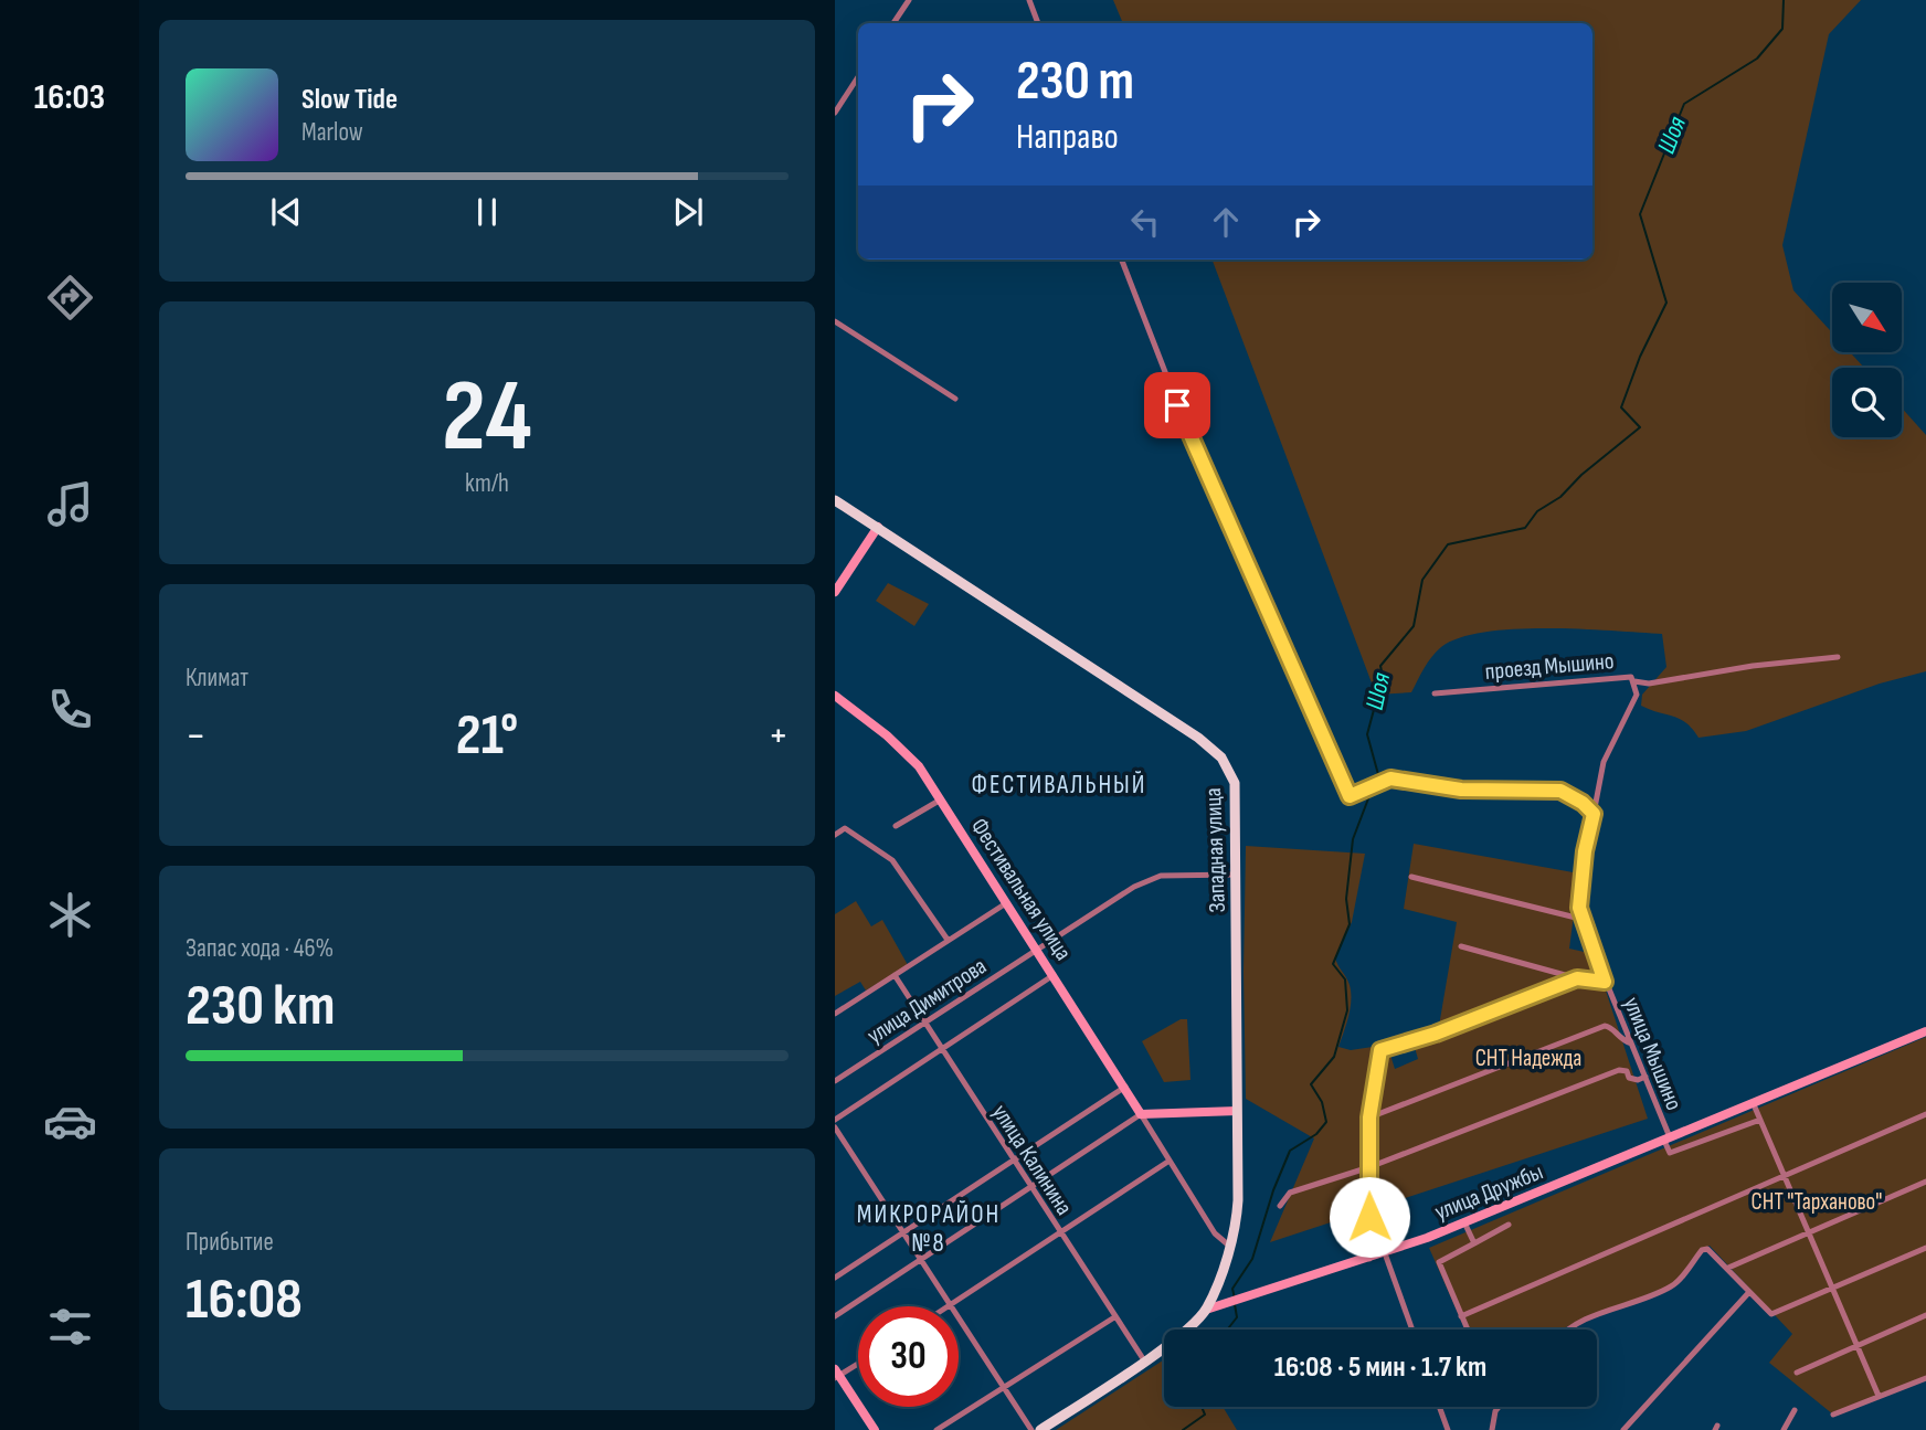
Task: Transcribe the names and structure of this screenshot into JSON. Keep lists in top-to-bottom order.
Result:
{
  "streets": {
    "main road": ["Западная улица", "Фестивальная улица", "улица Дружбы"],
    "street": [
      "проезд Мышино",
      "улица Димитрова",
      "улица Мышино",
      "улица Калинина"
    ]
  },
  "crossings": [
    ["проезд Мышино", "улица Мышино"],
    ["Западная улица", "Фестивальная улица"],
    ["Западная улица", "улица Димитрова"],
    ["Западная улица", "улица Дружбы"],
    ["Фестивальная улица", "улица Димитрова"],
    ["улица Димитрова", "улица Калинина"],
    ["улица Мышино", "улица Дружбы"],
    ["улица Калинина", "улица Дружбы"]
  ],
  "districts": ["ФЕСТИВАЛЬНЫЙ", "МИКРОРАЙОН №8"],
  "water": ["Шоя"],
  "parks": ["СНТ Надежда", "СНТ \"Тарханово\""],
  "north": "bottom right",
  "page": {
    "tabs": "16:03",
    "turn": ["230 m", "Направо"],
    "song": ["Slow Tide", "Marlow"],
    "tile": [
      ["24", "km/h"],
      "Климат",
      ["Запас хода · 46%", "230 km"],
      ["Прибытие", "16:08"]
    ],
    "heat": ["−", "21°", "+"],
    "limit": "30",
    "trip": "16:08 · 5 мин · 1.7 km"
  }
}
